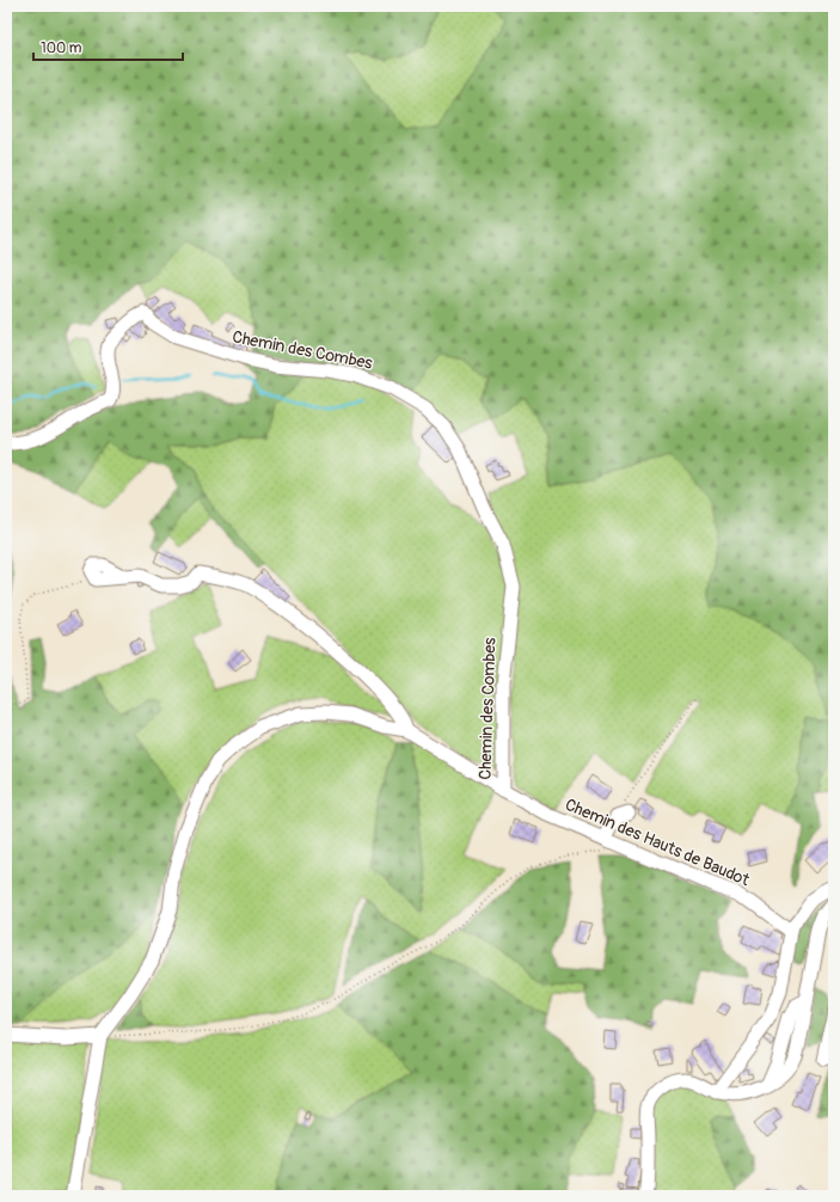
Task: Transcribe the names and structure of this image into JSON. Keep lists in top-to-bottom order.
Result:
{
  "streets": {
    "street": ["Chemin des Combes", "Chemin des Hauts de Baudot"]
  },
  "crossings": [
    ["Chemin des Combes", "Chemin des Hauts de Baudot"]
  ],
  "scale_bar": "100 m"
}
